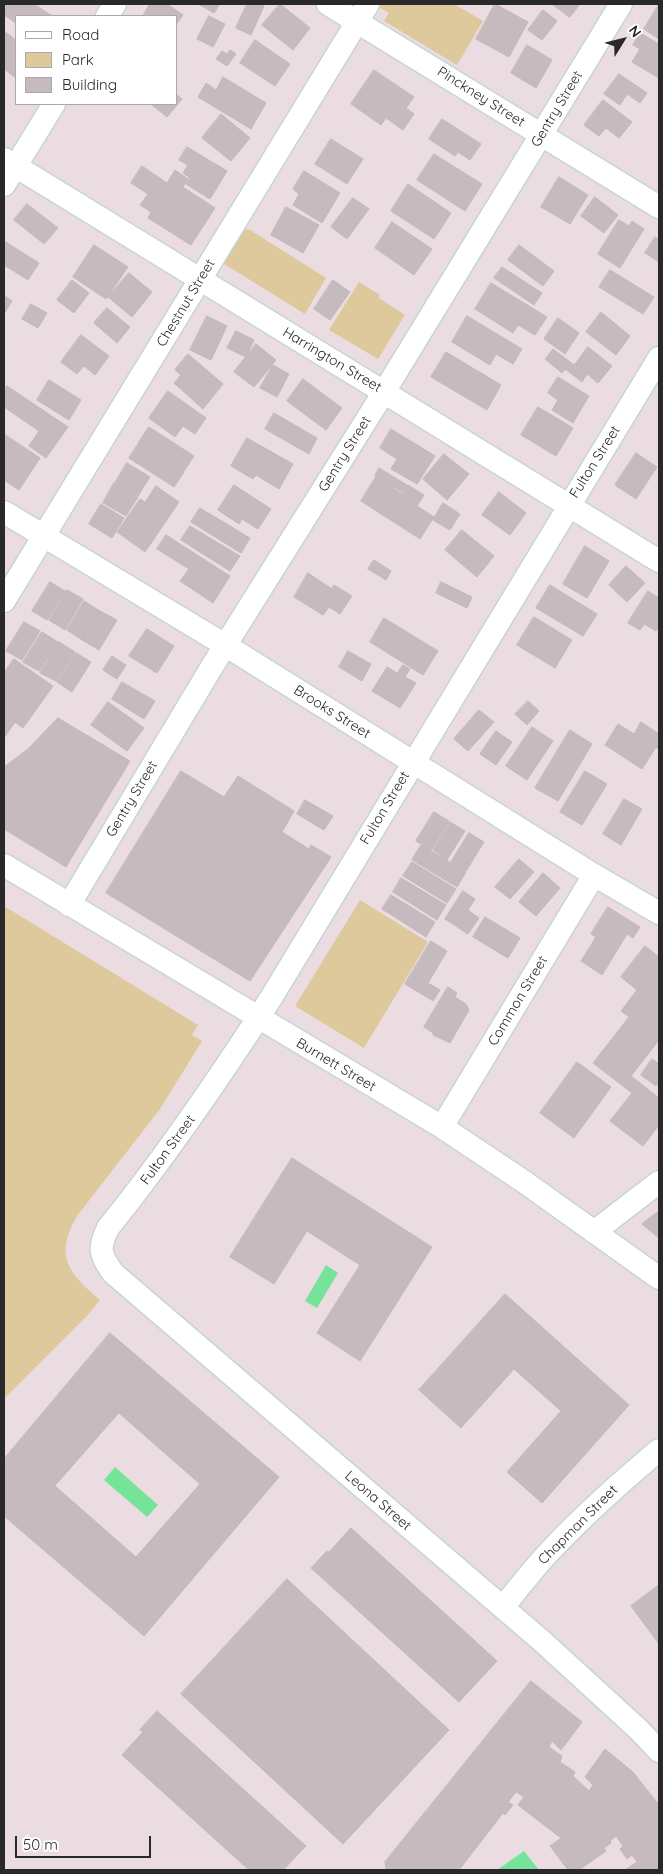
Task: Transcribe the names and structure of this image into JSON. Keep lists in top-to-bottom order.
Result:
{
  "streets": {
    "street": [
      "Pinckney Street",
      "Gentry Street",
      "Chestnut Street",
      "Harrington Street",
      "Fulton Street",
      "Brooks Street",
      "Common Street",
      "Burnett Street",
      "Leona Street",
      "Chapman Street"
    ]
  },
  "crossings": [
    ["Pinckney Street", "Gentry Street"],
    ["Pinckney Street", "Chestnut Street"],
    ["Gentry Street", "Harrington Street"],
    ["Gentry Street", "Brooks Street"],
    ["Gentry Street", "Burnett Street"],
    ["Chestnut Street", "Harrington Street"],
    ["Chestnut Street", "Brooks Street"],
    ["Harrington Street", "Fulton Street"],
    ["Fulton Street", "Brooks Street"],
    ["Fulton Street", "Burnett Street"],
    ["Fulton Street", "Leona Street"],
    ["Brooks Street", "Common Street"],
    ["Common Street", "Burnett Street"],
    ["Leona Street", "Chapman Street"]
  ],
  "legend": ["Road", "Park", "Building"],
  "scale_bar": "50 m",
  "north": "top right"
}
